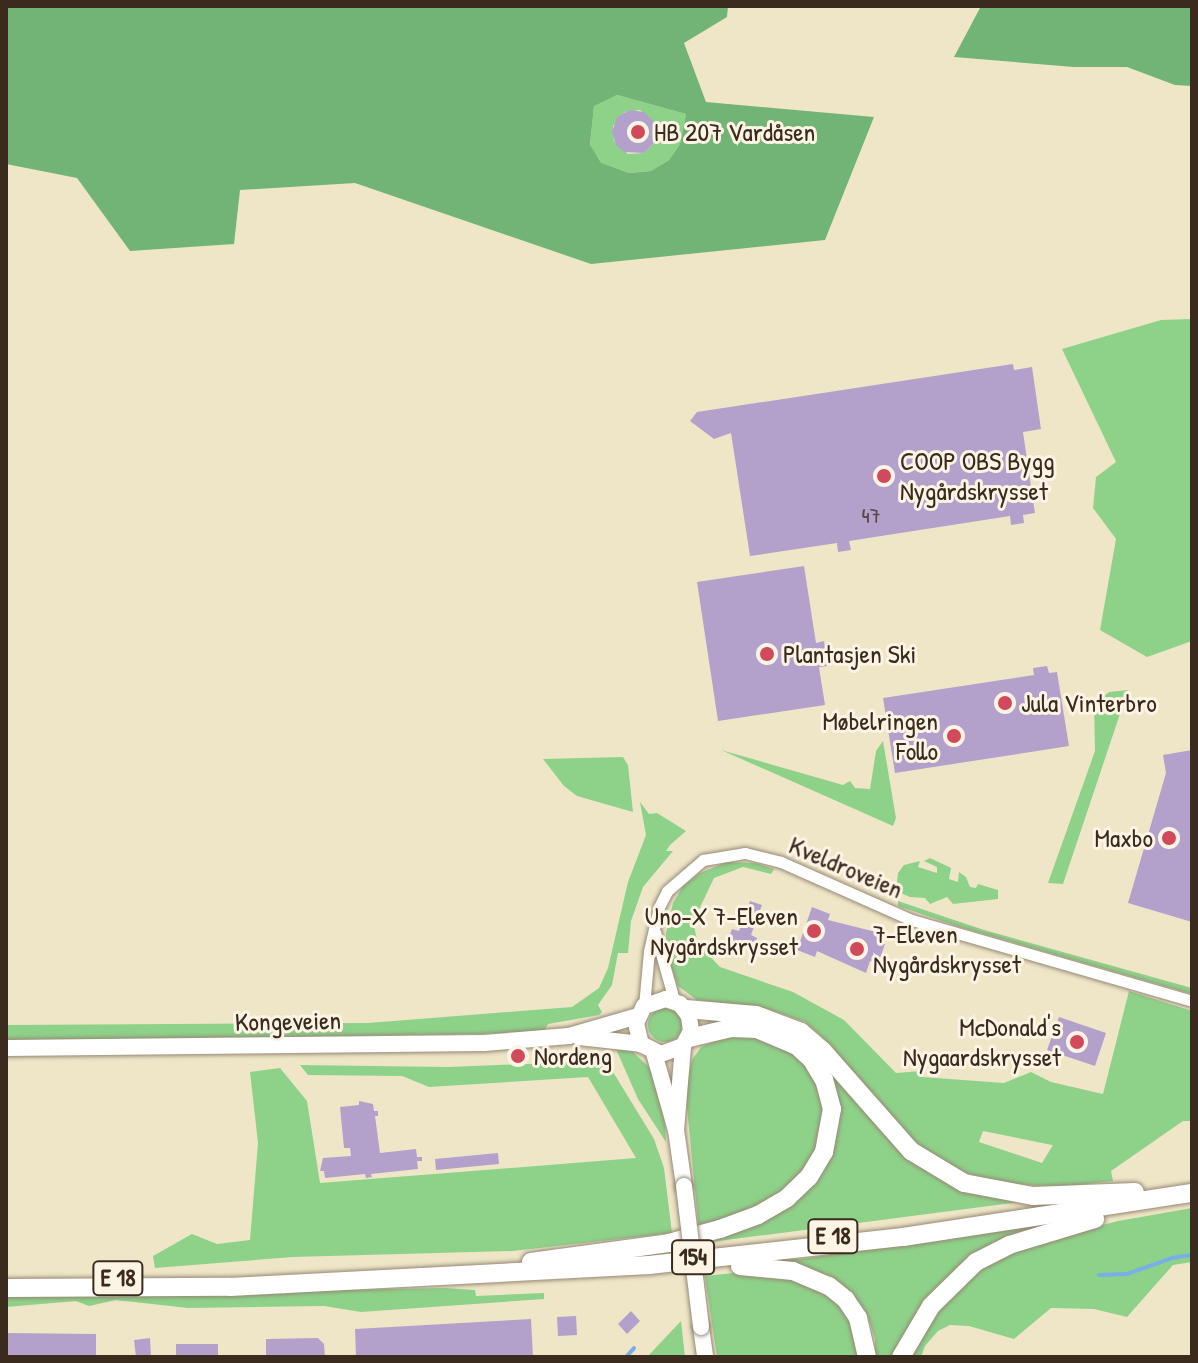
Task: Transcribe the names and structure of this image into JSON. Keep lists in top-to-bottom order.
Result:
{
  "streets": {
    "highway": ["E 18"],
    "main road": ["Kongeveien", "154"],
    "street": ["Kveldroveien"]
  },
  "crossings": [
    ["Kveldroveien", "Kongeveien"],
    ["Kveldroveien", "E 18"],
    ["Kveldroveien", "154"],
    ["Kongeveien", "E 18"],
    ["Kongeveien", "154"],
    ["E 18", "154"]
  ],
  "places": [
    "HB 207 Vardåsen",
    "COOP OBS Bygg Nygårdskrysset",
    "Plantasjen Ski",
    "Jula Vinterbro",
    "Møbelringen Follo",
    "Maxbo",
    "Uno-X 7-Eleven Nygårdskrysset",
    "7-Eleven Nygårdskrysset",
    "McDonald's Nygaardskrysset",
    "Nordeng"
  ],
  "house_numbers": ["47"]
}
